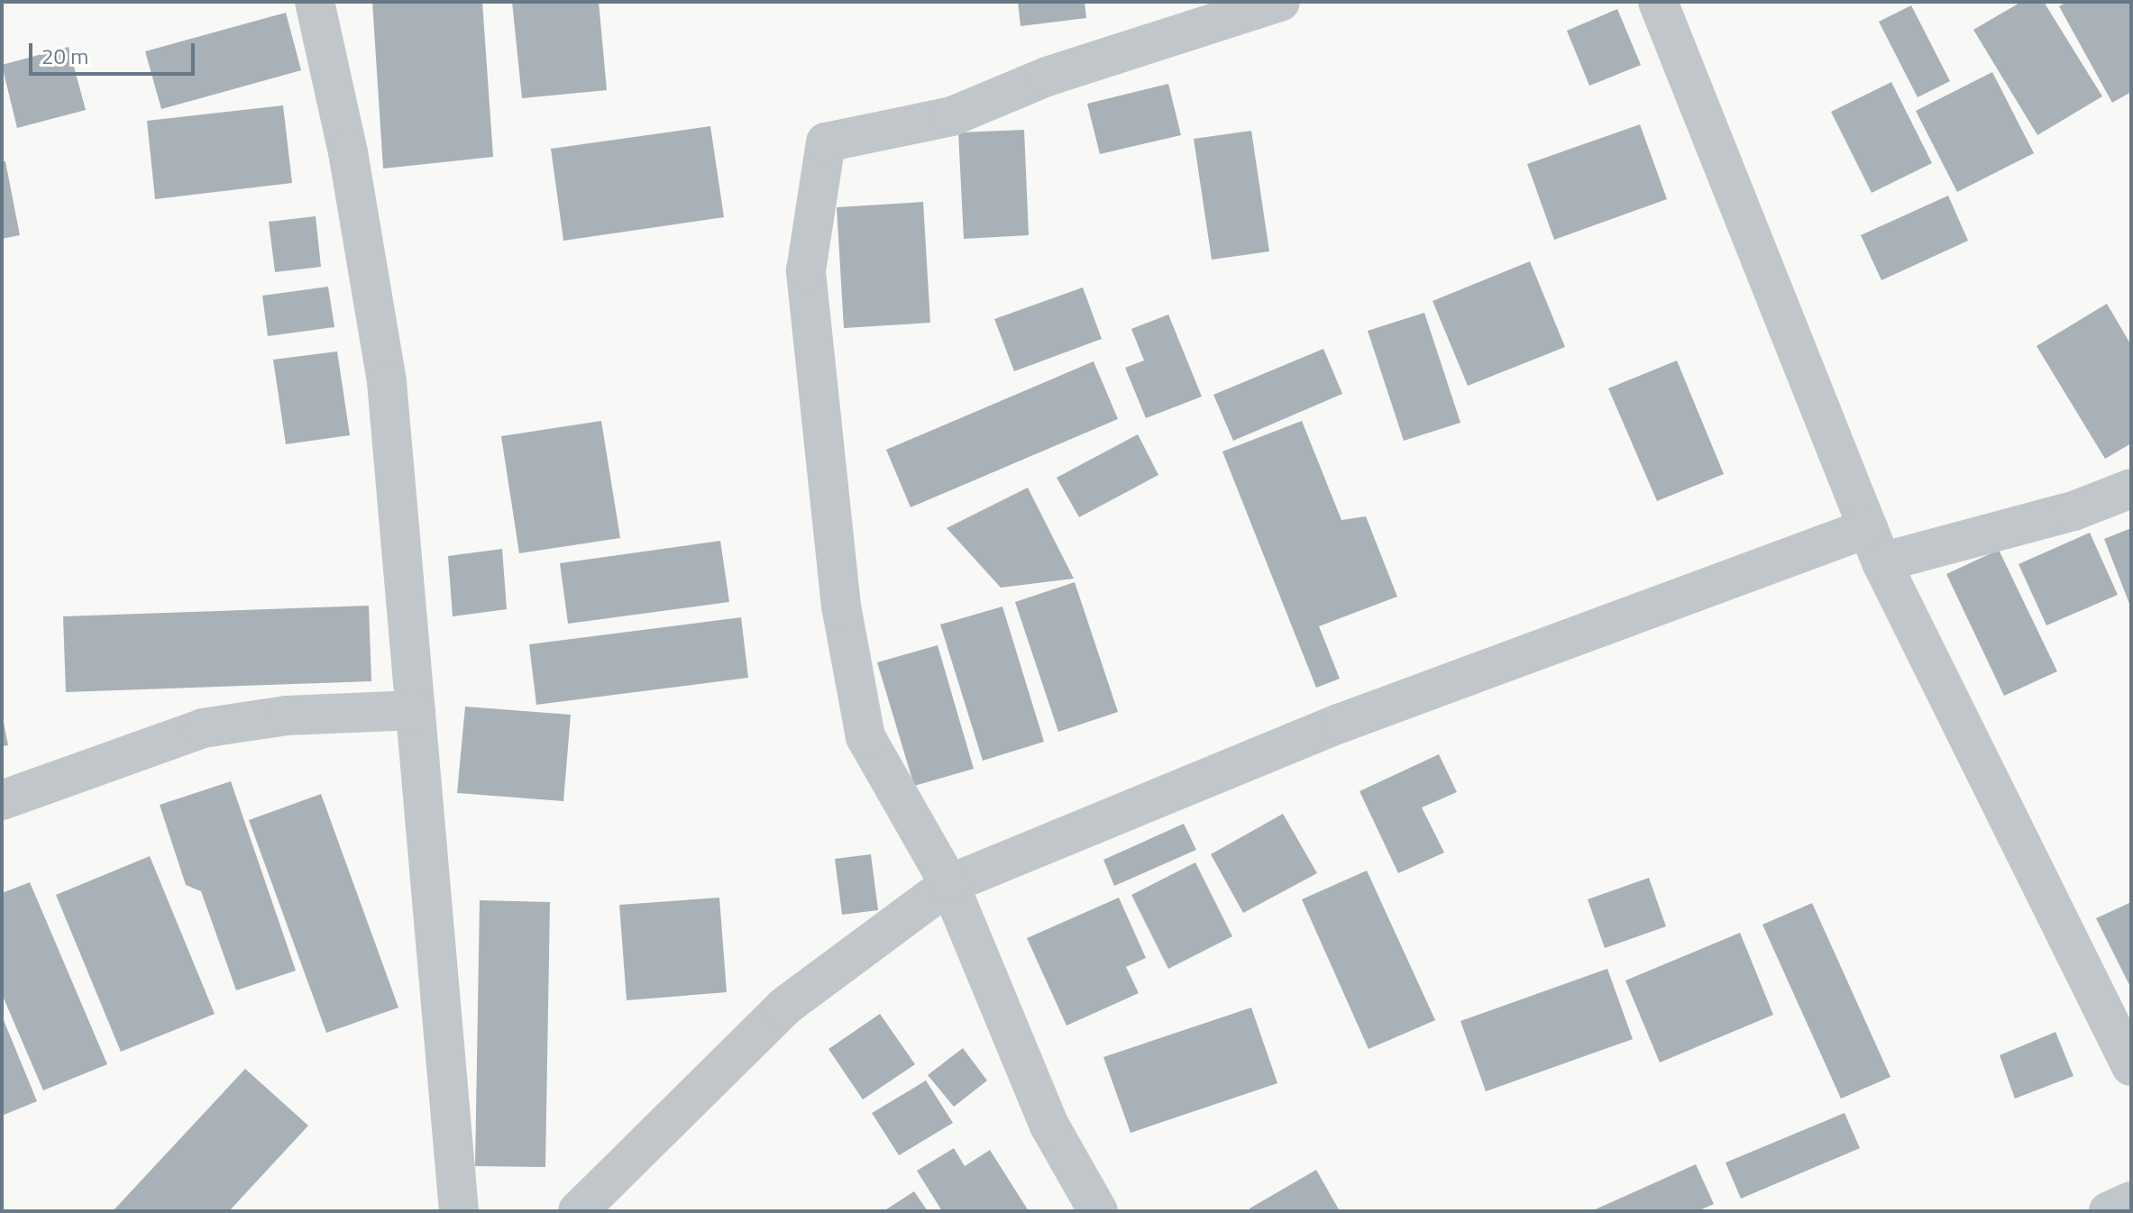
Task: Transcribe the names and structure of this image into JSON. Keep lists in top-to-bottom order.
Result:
{
  "scale_bar": "20 m"
}
